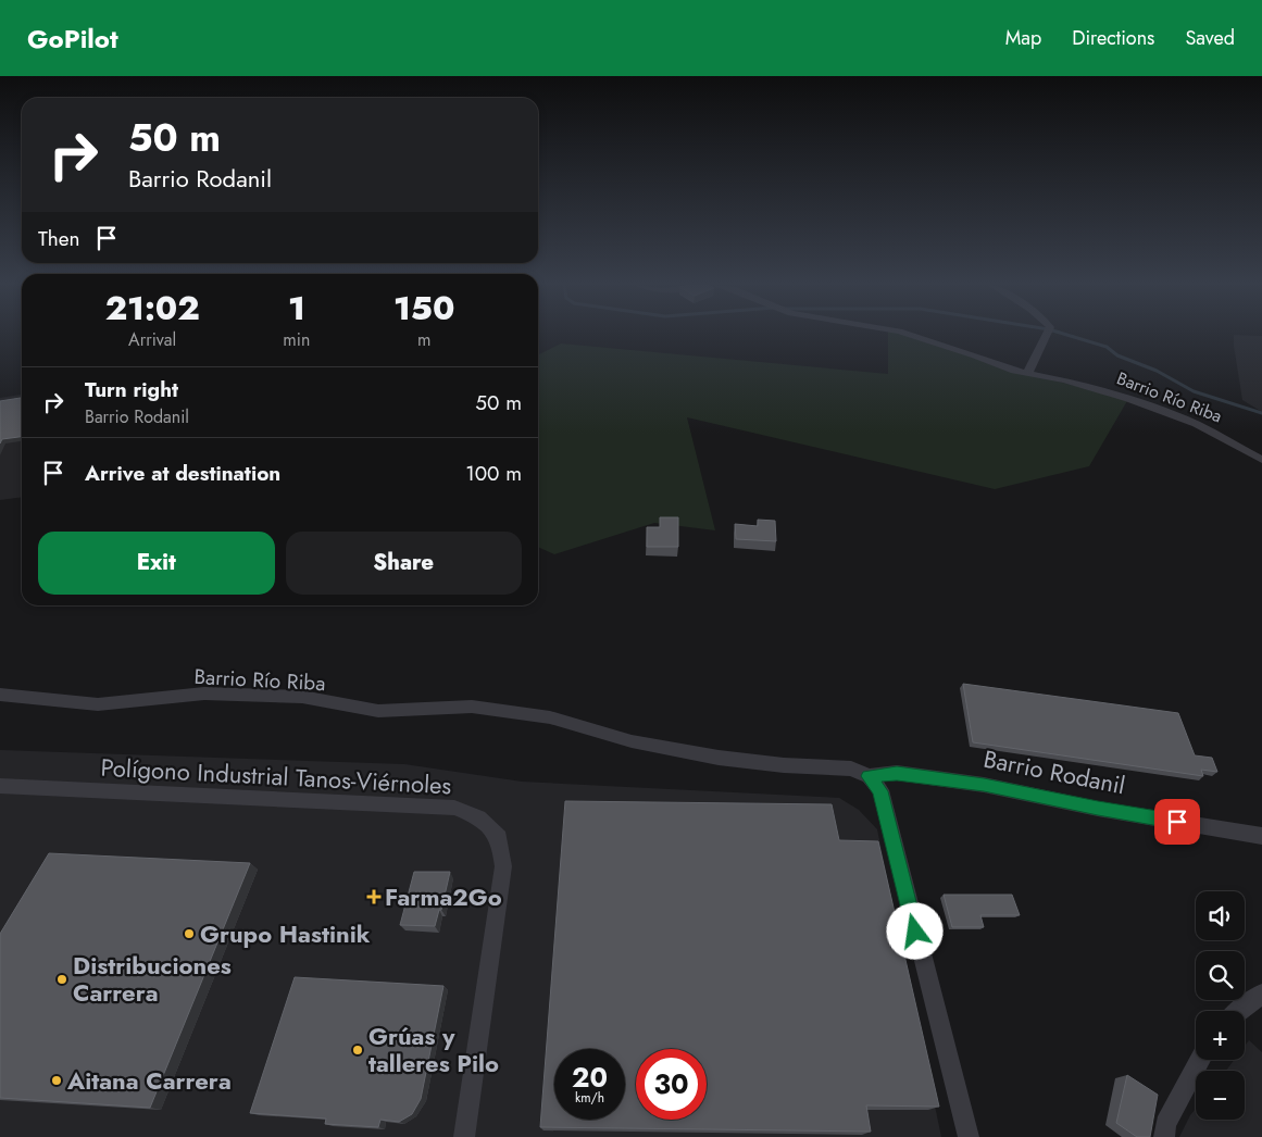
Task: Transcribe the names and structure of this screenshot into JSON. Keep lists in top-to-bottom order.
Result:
{
  "streets": {
    "street": ["Barrio Río Riba", "Barrio Rodanil", "Polígono Industrial Tanos-Viérnoles"]
  },
  "crossings": [
    ["Barrio Río Riba", "Barrio Rodanil"]
  ],
  "places": {
    "health": ["Farma2Go"],
    "other": [
      "Grupo Hastinik",
      "Distribuciones Carrera",
      "Grúas y talleres Pilo",
      "Aitana Carrera"
    ]
  },
  "page": {
    "header": "GoPilot",
    "nav": ["Map", "Directions", "Saved"],
    "turn": ["50 m", "Barrio Rodanil"],
    "then": "Then",
    "eta": [
      "21:02",
      "Arrival",
      "1",
      "min",
      "150",
      "m"
    ],
    "list": [
      {
        "name": "Turn right",
        "note": "Barrio Rodanil",
        "value": "50 m"
      },
      {
        "name": "Arrive at destination",
        "value": "100 m"
      }
    ],
    "buttons": ["Exit", "Share"],
    "map_buttons": ["+", "−"],
    "speed": "20 km/h",
    "limit": "30"
  }
}
